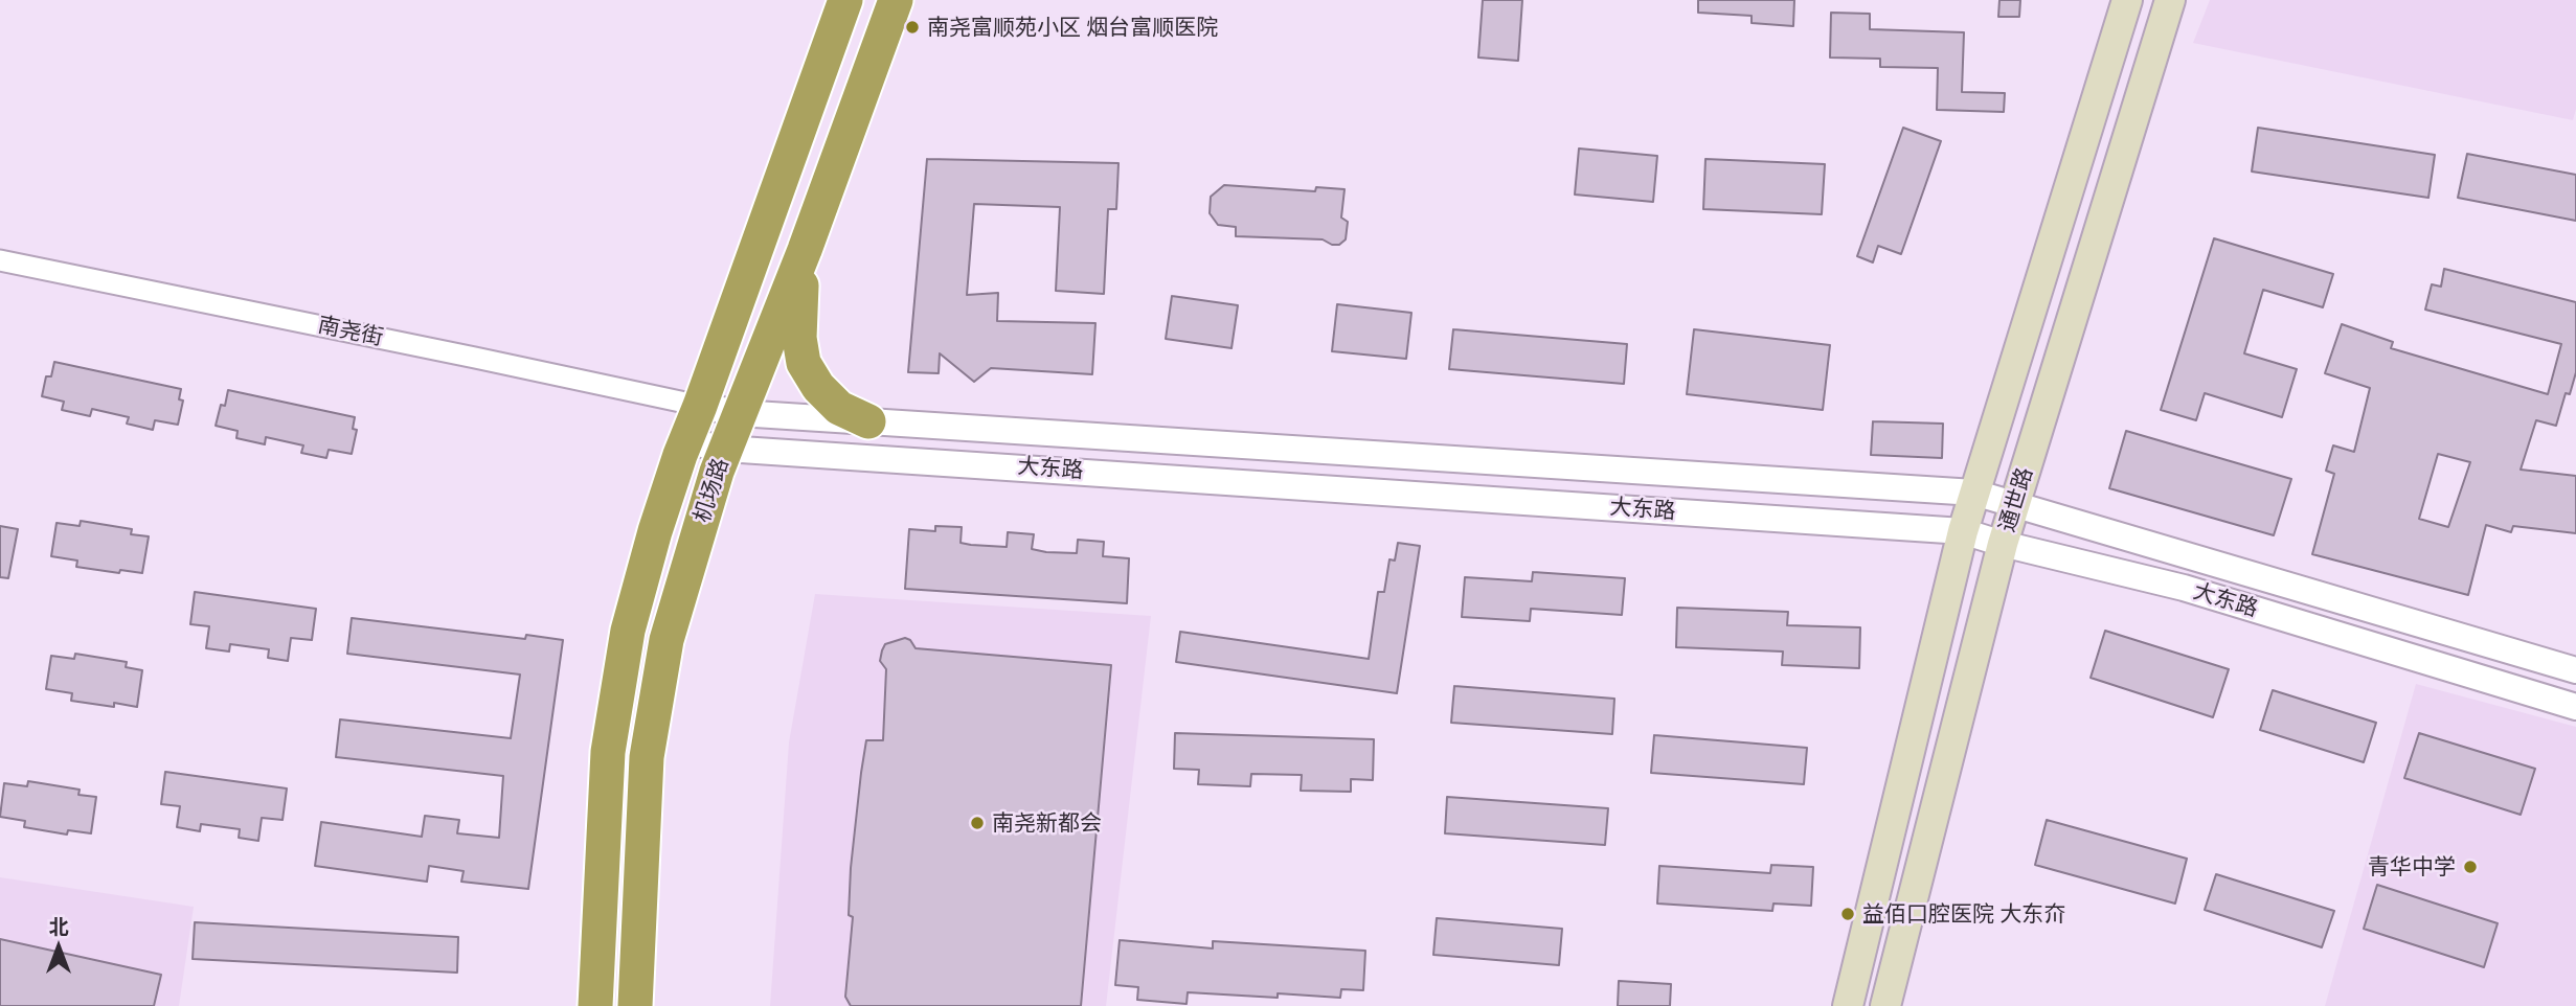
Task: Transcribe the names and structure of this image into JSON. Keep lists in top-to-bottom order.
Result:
{
  "streets": {
    "highway": ["机场路"],
    "main road": ["通世路"],
    "street": ["南尧街", "大东路"]
  },
  "crossings": [
    ["南尧街", "大东路"],
    ["南尧街", "机场路"],
    ["大东路", "机场路"],
    ["大东路", "通世路"]
  ],
  "places": [
    "南尧富顺苑小区 烟台富顺医院",
    "南尧新都会",
    "青华中学",
    "益佰口腔医院 大东夼"
  ],
  "north": "top"
}
